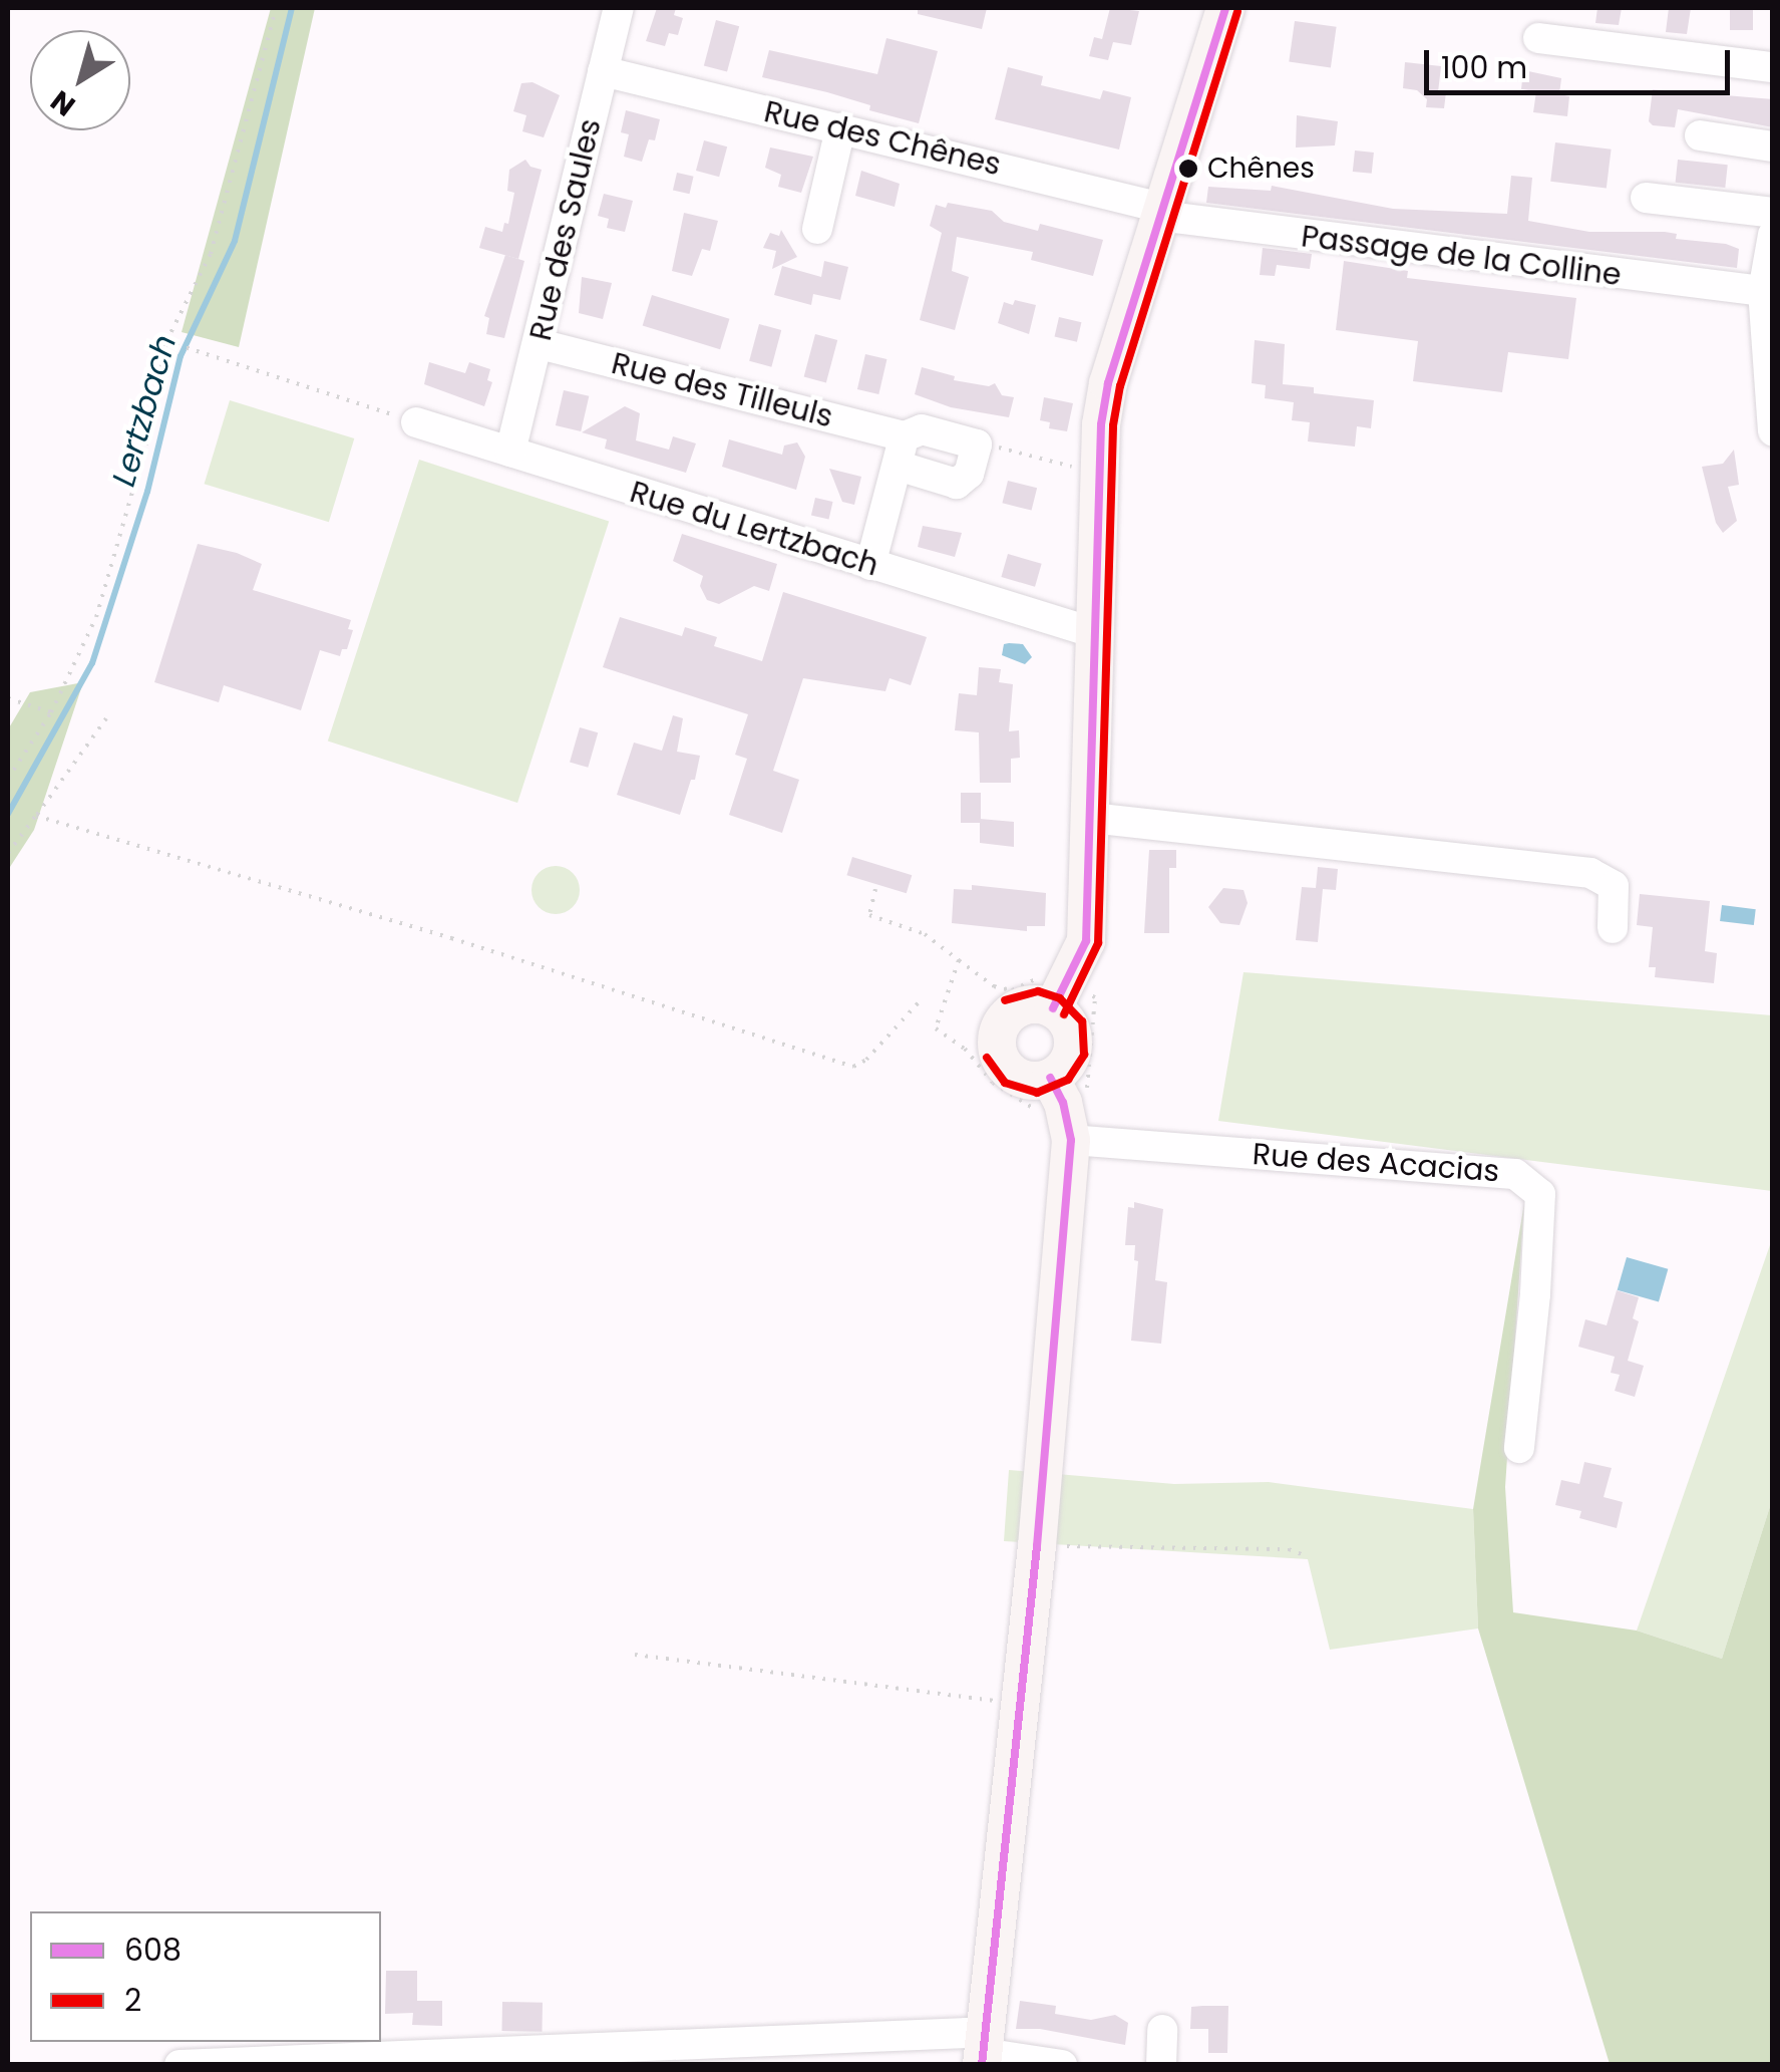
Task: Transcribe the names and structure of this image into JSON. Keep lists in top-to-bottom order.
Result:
{
  "streets": {
    "street": [
      "Rue des Chênes",
      "Rue des Saules",
      "Passage de la Colline",
      "Rue des Tilleuls",
      "Rue du Lertzbach",
      "Rue des Acacias"
    ]
  },
  "crossings": [
    ["Rue des Chênes", "Rue des Saules"],
    ["Rue des Chênes", "Passage de la Colline"],
    ["Rue des Saules", "Rue des Tilleuls"],
    ["Rue des Saules", "Rue du Lertzbach"]
  ],
  "water": ["Lertzbach"],
  "places": ["Chênes"],
  "lines": ["transit line 608", "transit line 2"],
  "legend": ["608", "2"],
  "scale_bar": "100 m",
  "north": "bottom left"
}
